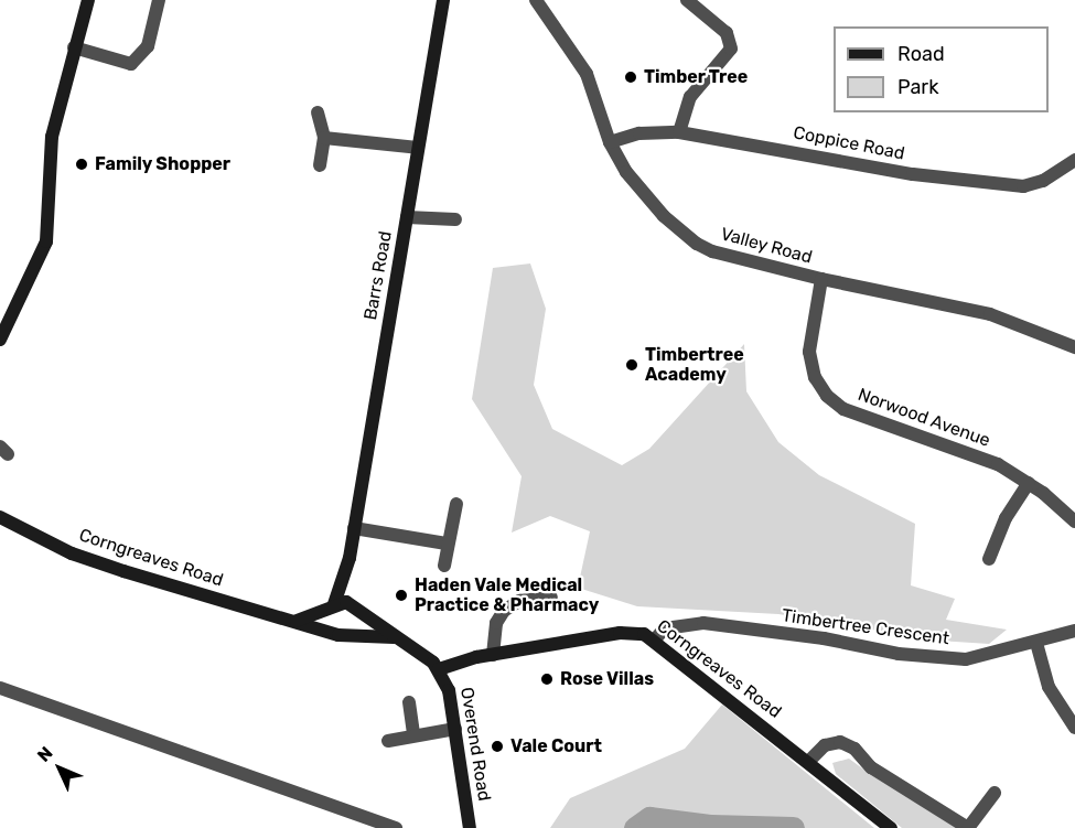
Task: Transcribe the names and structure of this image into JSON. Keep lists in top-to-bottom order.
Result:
{
  "streets": {
    "street": [
      "Coppice Road",
      "Valley Road",
      "Barrs Road",
      "Norwood Avenue",
      "Corngreaves Road",
      "Timbertree Crescent",
      "Overend Road"
    ]
  },
  "crossings": [
    ["Coppice Road", "Valley Road"],
    ["Valley Road", "Norwood Avenue"],
    ["Barrs Road", "Corngreaves Road"],
    ["Corngreaves Road", "Timbertree Crescent"],
    ["Corngreaves Road", "Overend Road"]
  ],
  "places": [
    "Timber Tree",
    "Family Shopper",
    "Timbertree Academy",
    "Haden Vale Medical Practice & Pharmacy",
    "Rose Villas",
    "Vale Court"
  ],
  "legend": ["Road", "Park"],
  "north": "top left"
}
